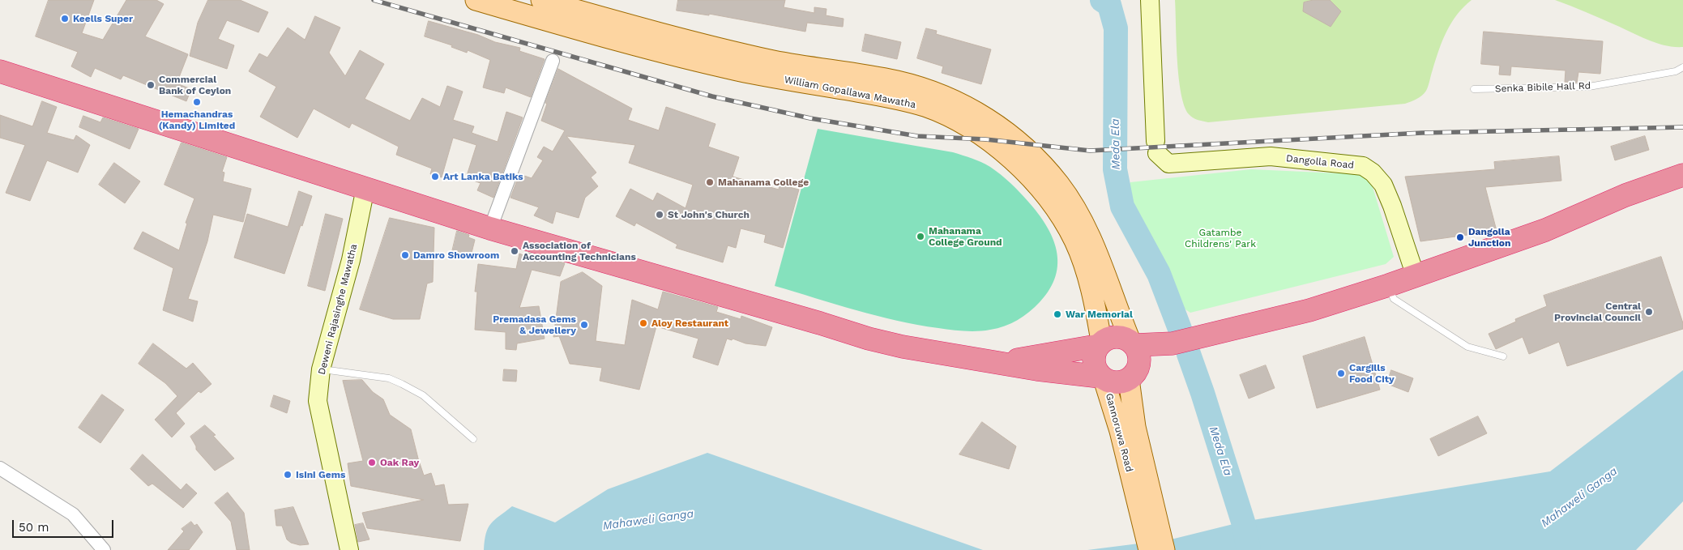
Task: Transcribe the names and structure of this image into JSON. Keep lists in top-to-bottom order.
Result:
{
  "streets": {
    "main road": ["William Gopallawa Mawatha", "Gannoruwa Road"],
    "street": ["Dangolla Road", "Deweni Rajasinghe Mawatha"],
    "lane": ["Senka Bibile Hall Rd"]
  },
  "crossings": [
    ["William Gopallawa Mawatha", "Gannoruwa Road"]
  ],
  "water": ["Meda Ela", "Mahaweli Ganga"],
  "parks": ["Gatambe Childrens' Park"],
  "places": [
    "Keells Super",
    "Commercial Bank of Ceylon",
    "Hemachandras (Kandy) Limited",
    "Art Lanka Batiks",
    "Mahanama College",
    "St John's Church",
    "Mahanama College Ground",
    "Dangolla Junction",
    "Association of Accounting Technicians",
    "Damro Showroom",
    "Central Provincial Council",
    "War Memorial",
    "Aloy Restaurant",
    "Premadasa Gems & Jewellery",
    "Cargills Food City",
    "Oak Ray",
    "Isini Gems"
  ],
  "scale_bar": "50 m"
}
